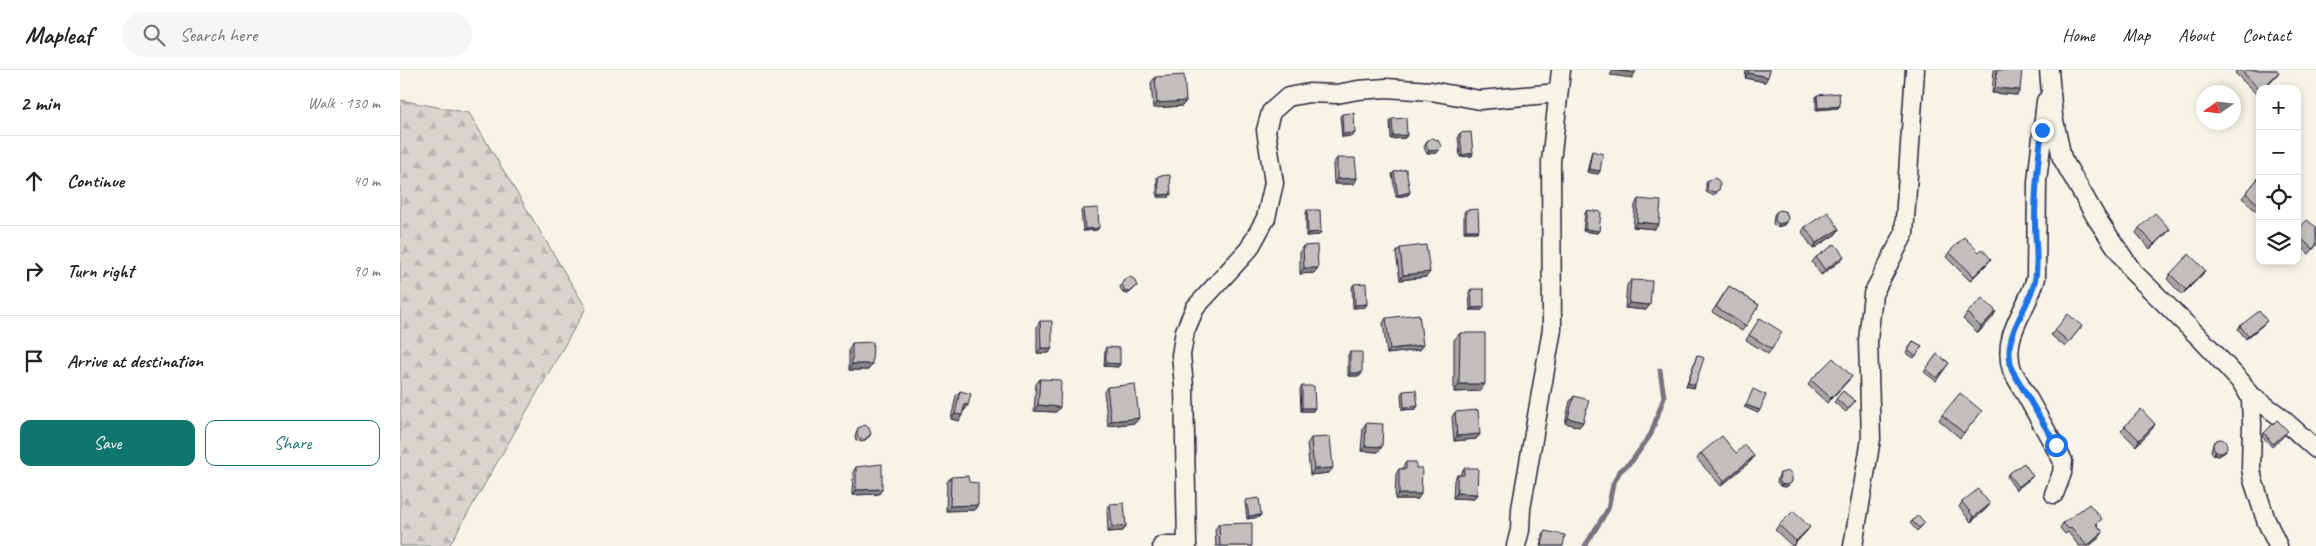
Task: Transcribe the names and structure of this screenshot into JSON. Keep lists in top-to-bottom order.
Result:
{
  "north": "left",
  "page": {
    "header": "Mapleaf",
    "search": "Search here",
    "nav": [
      "Home",
      "Map",
      "About",
      "Contact"
    ],
    "heading": ["2 min", "Walk · 130 m"],
    "map_buttons": ["+", "−"],
    "list": [
      ["Continue", "40 m"],
      ["Turn right", "90 m"],
      "Arrive at destination"
    ],
    "buttons": ["Save", "Share"]
  }
}
